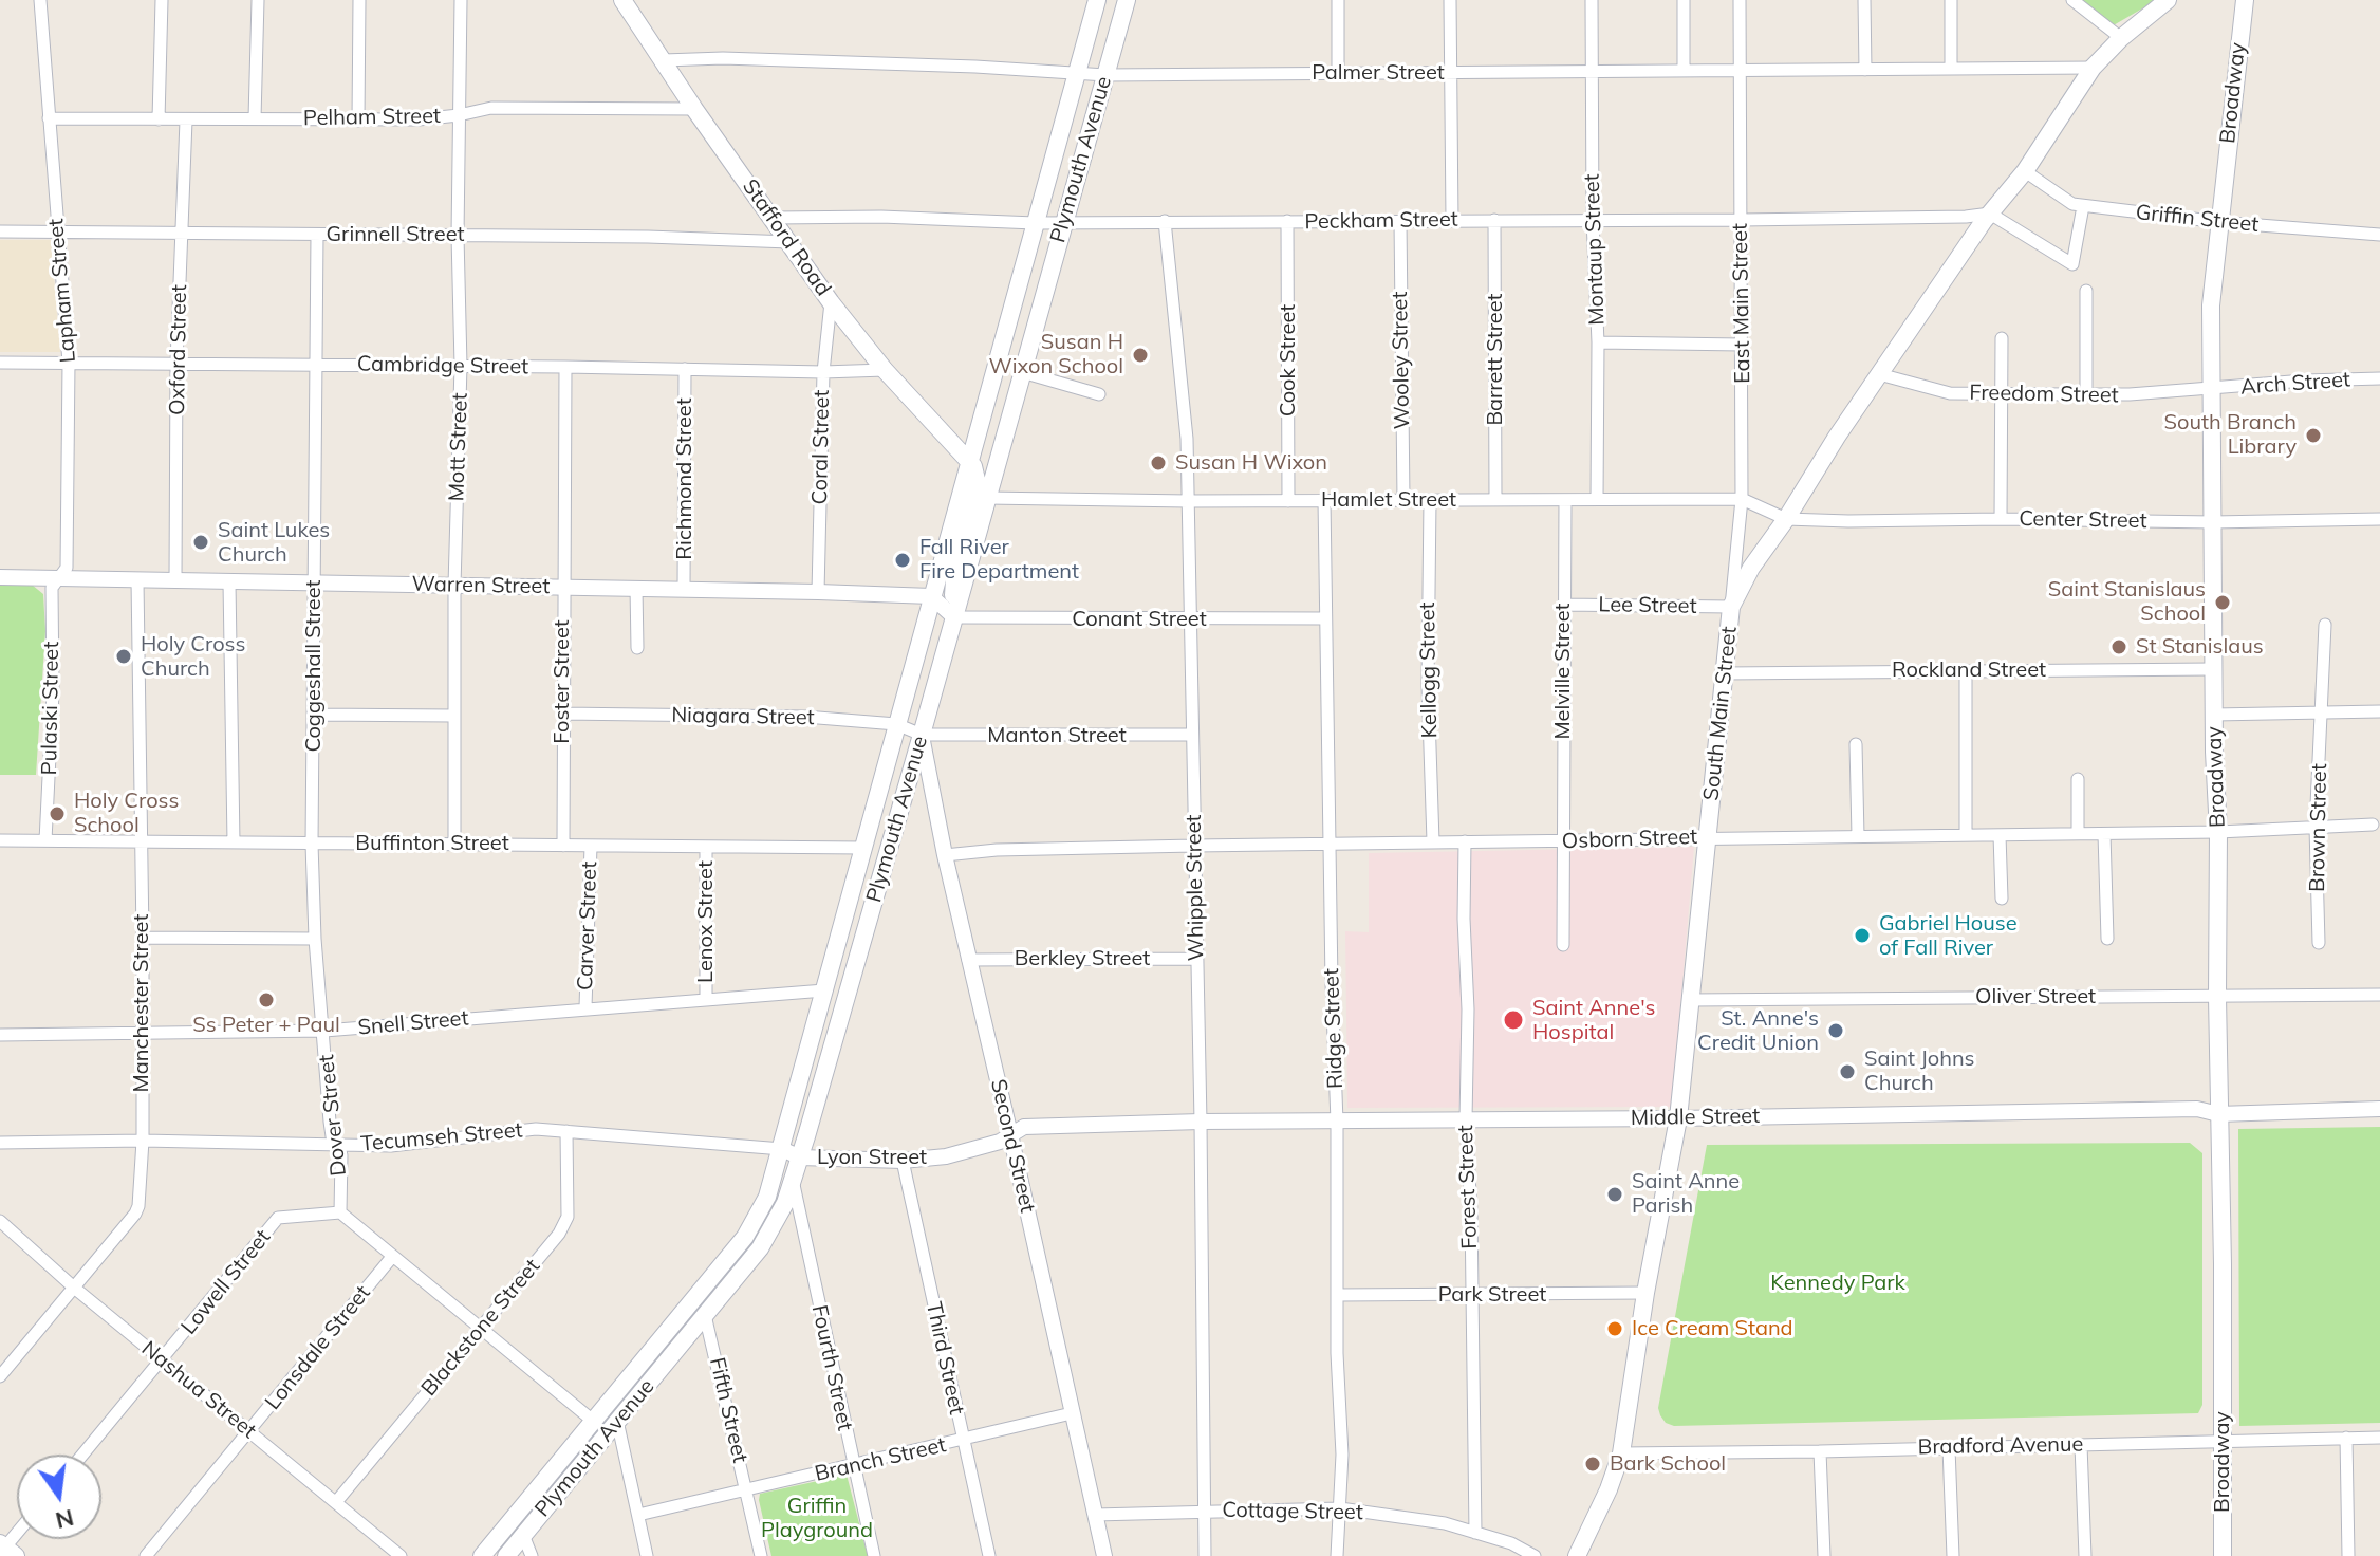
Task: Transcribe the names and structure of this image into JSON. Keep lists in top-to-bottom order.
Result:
{
  "streets": {
    "main road": [
      "Broadway",
      "Plymouth Avenue",
      "Stafford Road",
      "South Main Street"
    ],
    "street": [
      "Palmer Street",
      "Pelham Street",
      "Griffin Street",
      "Peckham Street",
      "Grinnell Street",
      "Montaup Street",
      "Lapham Street",
      "East Main Street",
      "Oxford Street",
      "Barrett Street",
      "Cook Street",
      "Wooley Street",
      "Cambridge Street",
      "Arch Street",
      "Freedom Street",
      "Mott Street",
      "Coral Street",
      "Richmond Street",
      "Hamlet Street",
      "Center Street",
      "Warren Street",
      "Lee Street",
      "Conant Street",
      "Coggeshall Street",
      "Kellogg Street",
      "Rockland Street",
      "Melville Street",
      "Foster Street",
      "Pulaski Street",
      "Niagara Street",
      "Manton Street",
      "Brown Street",
      "Osborn Street",
      "Buffinton Street",
      "Whipple Street",
      "Lenox Street",
      "Carver Street",
      "Berkley Street",
      "Oliver Street",
      "Manchester Street",
      "Snell Street",
      "Ridge Street",
      "Dover Street",
      "Middle Street",
      "Tecumseh Street",
      "Second Street",
      "Lyon Street",
      "Forest Street",
      "Lowell Street",
      "Park Street",
      "Blackstone Street",
      "Lonsdale Street",
      "Third Street",
      "Fourth Street",
      "Nashua Street",
      "Fifth Street",
      "Bradford Avenue",
      "Branch Street",
      "Cottage Street"
    ]
  },
  "crossings": [
    ["Palmer Street", "Plymouth Avenue"],
    ["Palmer Street", "Stafford Road"],
    ["Palmer Street", "Montaup Street"],
    ["Palmer Street", "East Main Street"],
    ["Palmer Street", "South Main Street"],
    ["Broadway", "Griffin Street"],
    ["Broadway", "Arch Street"],
    ["Broadway", "Freedom Street"],
    ["Broadway", "Center Street"],
    ["Broadway", "Rockland Street"],
    ["Broadway", "Osborn Street"],
    ["Broadway", "Oliver Street"],
    ["Broadway", "Middle Street"],
    ["Broadway", "Bradford Avenue"],
    ["Pelham Street", "Stafford Road"],
    ["Pelham Street", "Lapham Street"],
    ["Pelham Street", "Oxford Street"],
    ["Pelham Street", "Mott Street"],
    ["Plymouth Avenue", "Peckham Street"],
    ["Plymouth Avenue", "Stafford Road"],
    ["Plymouth Avenue", "Hamlet Street"],
    ["Plymouth Avenue", "Warren Street"],
    ["Plymouth Avenue", "Conant Street"],
    ["Plymouth Avenue", "Niagara Street"],
    ["Plymouth Avenue", "Manton Street"],
    ["Plymouth Avenue", "Buffinton Street"],
    ["Plymouth Avenue", "Snell Street"],
    ["Plymouth Avenue", "Tecumseh Street"],
    ["Plymouth Avenue", "Second Street"],
    ["Plymouth Avenue", "Lyon Street"],
    ["Plymouth Avenue", "Fourth Street"],
    ["Plymouth Avenue", "Fifth Street"],
    ["Griffin Street", "South Main Street"],
    ["Peckham Street", "Stafford Road"],
    ["Peckham Street", "Montaup Street"],
    ["Peckham Street", "East Main Street"],
    ["Peckham Street", "Barrett Street"],
    ["Peckham Street", "Cook Street"],
    ["Peckham Street", "Wooley Street"],
    ["Peckham Street", "South Main Street"],
    ["Peckham Street", "Whipple Street"],
    ["Grinnell Street", "Stafford Road"],
    ["Grinnell Street", "Lapham Street"],
    ["Grinnell Street", "Oxford Street"],
    ["Grinnell Street", "Mott Street"],
    ["Grinnell Street", "Coggeshall Street"],
    ["Stafford Road", "Cambridge Street"],
    ["Stafford Road", "Coral Street"],
    ["Montaup Street", "Hamlet Street"],
    ["Lapham Street", "Cambridge Street"],
    ["Lapham Street", "Warren Street"],
    ["Lapham Street", "Pulaski Street"],
    ["East Main Street", "Hamlet Street"],
    ["East Main Street", "Lee Street"],
    ["East Main Street", "South Main Street"],
    ["Oxford Street", "Cambridge Street"],
    ["Oxford Street", "Warren Street"],
    ["Barrett Street", "Hamlet Street"],
    ["Cook Street", "Hamlet Street"],
    ["Wooley Street", "Hamlet Street"],
    ["Cambridge Street", "Mott Street"],
    ["Cambridge Street", "Coral Street"],
    ["Cambridge Street", "Richmond Street"],
    ["Cambridge Street", "Coggeshall Street"],
    ["Cambridge Street", "Foster Street"],
    ["Arch Street", "Freedom Street"],
    ["Freedom Street", "South Main Street"],
    ["Mott Street", "Warren Street"],
    ["Mott Street", "Buffinton Street"],
    ["Coral Street", "Warren Street"],
    ["Richmond Street", "Warren Street"],
    ["Hamlet Street", "Center Street"],
    ["Hamlet Street", "Kellogg Street"],
    ["Hamlet Street", "Melville Street"],
    ["Hamlet Street", "South Main Street"],
    ["Hamlet Street", "Whipple Street"],
    ["Hamlet Street", "Ridge Street"],
    ["Center Street", "South Main Street"],
    ["Warren Street", "Coggeshall Street"],
    ["Warren Street", "Foster Street"],
    ["Warren Street", "Pulaski Street"],
    ["Warren Street", "Manchester Street"],
    ["Lee Street", "Melville Street"],
    ["Lee Street", "South Main Street"],
    ["Conant Street", "Whipple Street"],
    ["Conant Street", "Ridge Street"],
    ["Coggeshall Street", "Buffinton Street"],
    ["Coggeshall Street", "Dover Street"],
    ["Kellogg Street", "Osborn Street"],
    ["Rockland Street", "South Main Street"],
    ["Melville Street", "Osborn Street"],
    ["Foster Street", "Niagara Street"],
    ["Foster Street", "Buffinton Street"],
    ["Pulaski Street", "Buffinton Street"],
    ["South Main Street", "Osborn Street"],
    ["South Main Street", "Oliver Street"],
    ["South Main Street", "Middle Street"],
    ["South Main Street", "Park Street"],
    ["South Main Street", "Bradford Avenue"],
    ["Niagara Street", "Manton Street"],
    ["Niagara Street", "Second Street"],
    ["Manton Street", "Whipple Street"],
    ["Manton Street", "Second Street"],
    ["Brown Street", "Osborn Street"],
    ["Osborn Street", "Whipple Street"],
    ["Osborn Street", "Ridge Street"],
    ["Osborn Street", "Second Street"],
    ["Osborn Street", "Forest Street"],
    ["Buffinton Street", "Lenox Street"],
    ["Buffinton Street", "Carver Street"],
    ["Buffinton Street", "Manchester Street"],
    ["Buffinton Street", "Dover Street"],
    ["Whipple Street", "Berkley Street"],
    ["Whipple Street", "Middle Street"],
    ["Whipple Street", "Cottage Street"],
    ["Lenox Street", "Snell Street"],
    ["Carver Street", "Snell Street"],
    ["Berkley Street", "Second Street"],
    ["Manchester Street", "Snell Street"],
    ["Manchester Street", "Tecumseh Street"],
    ["Manchester Street", "Nashua Street"],
    ["Snell Street", "Dover Street"],
    ["Ridge Street", "Middle Street"],
    ["Ridge Street", "Park Street"],
    ["Ridge Street", "Cottage Street"],
    ["Dover Street", "Tecumseh Street"],
    ["Dover Street", "Lowell Street"],
    ["Middle Street", "Second Street"],
    ["Middle Street", "Lyon Street"],
    ["Middle Street", "Forest Street"],
    ["Tecumseh Street", "Lyon Street"],
    ["Tecumseh Street", "Blackstone Street"],
    ["Second Street", "Lyon Street"],
    ["Second Street", "Branch Street"],
    ["Second Street", "Cottage Street"],
    ["Lyon Street", "Third Street"],
    ["Forest Street", "Park Street"],
    ["Forest Street", "Cottage Street"],
    ["Lowell Street", "Nashua Street"],
    ["Blackstone Street", "Nashua Street"],
    ["Lonsdale Street", "Nashua Street"],
    ["Third Street", "Branch Street"],
    ["Fourth Street", "Branch Street"],
    ["Fifth Street", "Branch Street"]
  ],
  "parks": ["Kennedy Park", "Griffin Playground"],
  "places": [
    "Susan H Wixon School",
    "South Branch Library",
    "Susan H Wixon",
    "Saint Lukes Church",
    "Fall River Fire Department",
    "Saint Stanislaus School",
    "St Stanislaus",
    "Holy Cross Church",
    "Holy Cross School",
    "Gabriel House of Fall River",
    "Ss Peter + Paul",
    "Saint Anne's Hospital",
    "St. Anne's Credit Union",
    "Saint Johns Church",
    "Saint Anne Parish",
    "Ice Cream Stand",
    "Bark School"
  ],
  "north": "bottom"
}
